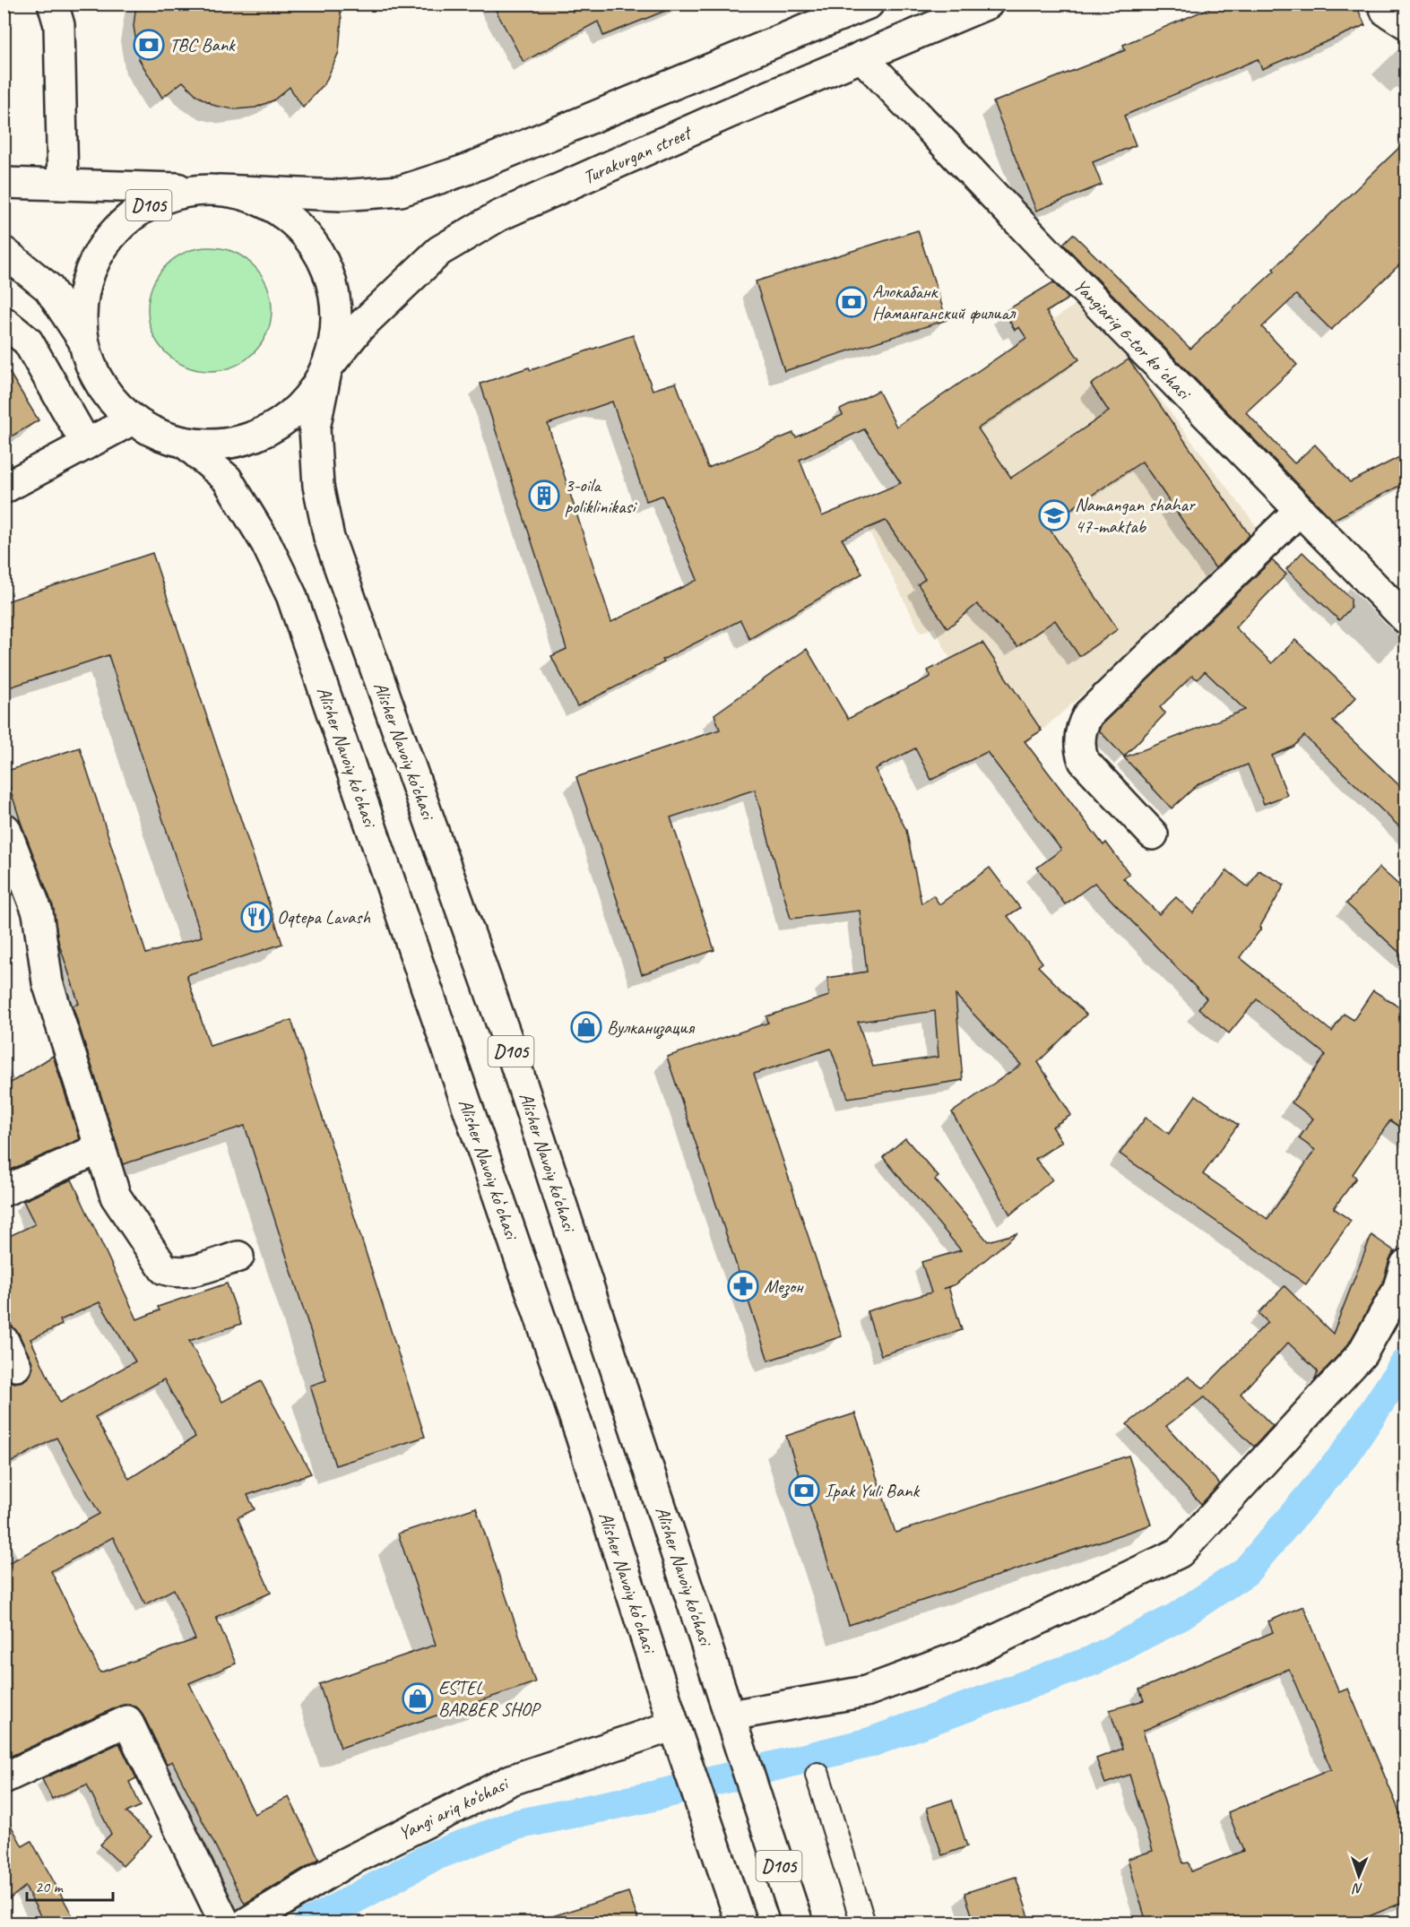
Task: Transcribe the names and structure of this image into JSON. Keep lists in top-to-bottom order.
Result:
{
  "streets": {
    "main road": [
      "Turakurgan street",
      "D105",
      "Yangiаriq 6-tor koʼchasi",
      "Alisher Navoiy ko'chasi",
      "Alisher Navoiy koʻchasi",
      "Yangi ariq ko‘chasi"
    ]
  },
  "crossings": [
    ["Turakurgan street", "D105"],
    ["Turakurgan street", "Yangiаriq 6-tor koʼchasi"],
    ["Turakurgan street", "Alisher Navoiy ko'chasi"],
    ["D105", "Alisher Navoiy ko'chasi"],
    ["D105", "Alisher Navoiy koʻchasi"],
    ["Alisher Navoiy koʻchasi", "Yangi ariq ko‘chasi"]
  ],
  "places": {
    "bank": ["TBC Bank", "Алокабанк Наманганский филиал", "Ipak Yuli Bank"],
    "building": ["3-oila poliklinikasi"],
    "school or university": ["Namangan shahar 47-maktab"],
    "restaurant": ["Oqtepa Lavash"],
    "shop": ["Вулканизация", "ESTEL BARBER SHOP"],
    "pharmacy": ["Мезон"]
  },
  "scale_bar": "20 m",
  "north": "bottom"
}
